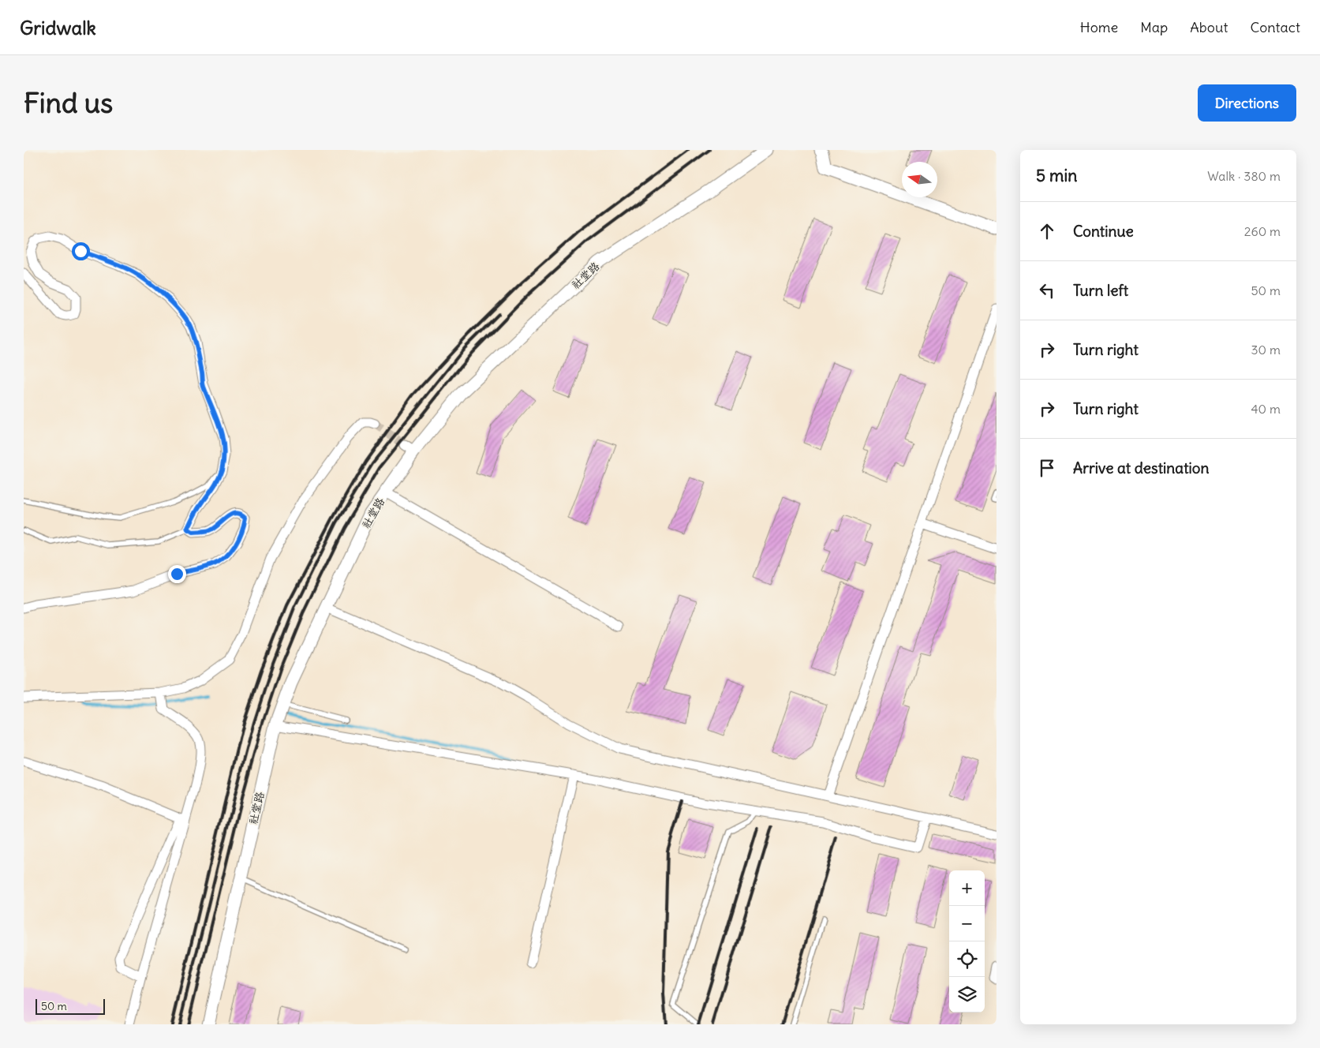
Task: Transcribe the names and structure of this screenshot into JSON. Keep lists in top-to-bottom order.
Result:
{
  "streets": {
    "street": ["社堂路"]
  },
  "scale_bar": "50 m",
  "north": "left",
  "page": {
    "header": "Gridwalk",
    "nav": [
      "Home",
      "Map",
      "About",
      "Contact"
    ],
    "buttons": "Directions",
    "title": "Find us",
    "heading": ["5 min", "Walk · 380 m"],
    "list": [
      ["Continue", "260 m"],
      ["Turn left", "50 m"],
      ["Turn right", "30 m"],
      ["Turn right", "40 m"],
      "Arrive at destination"
    ],
    "map_buttons": ["+", "−"],
    "scale": "50 m"
  }
}
